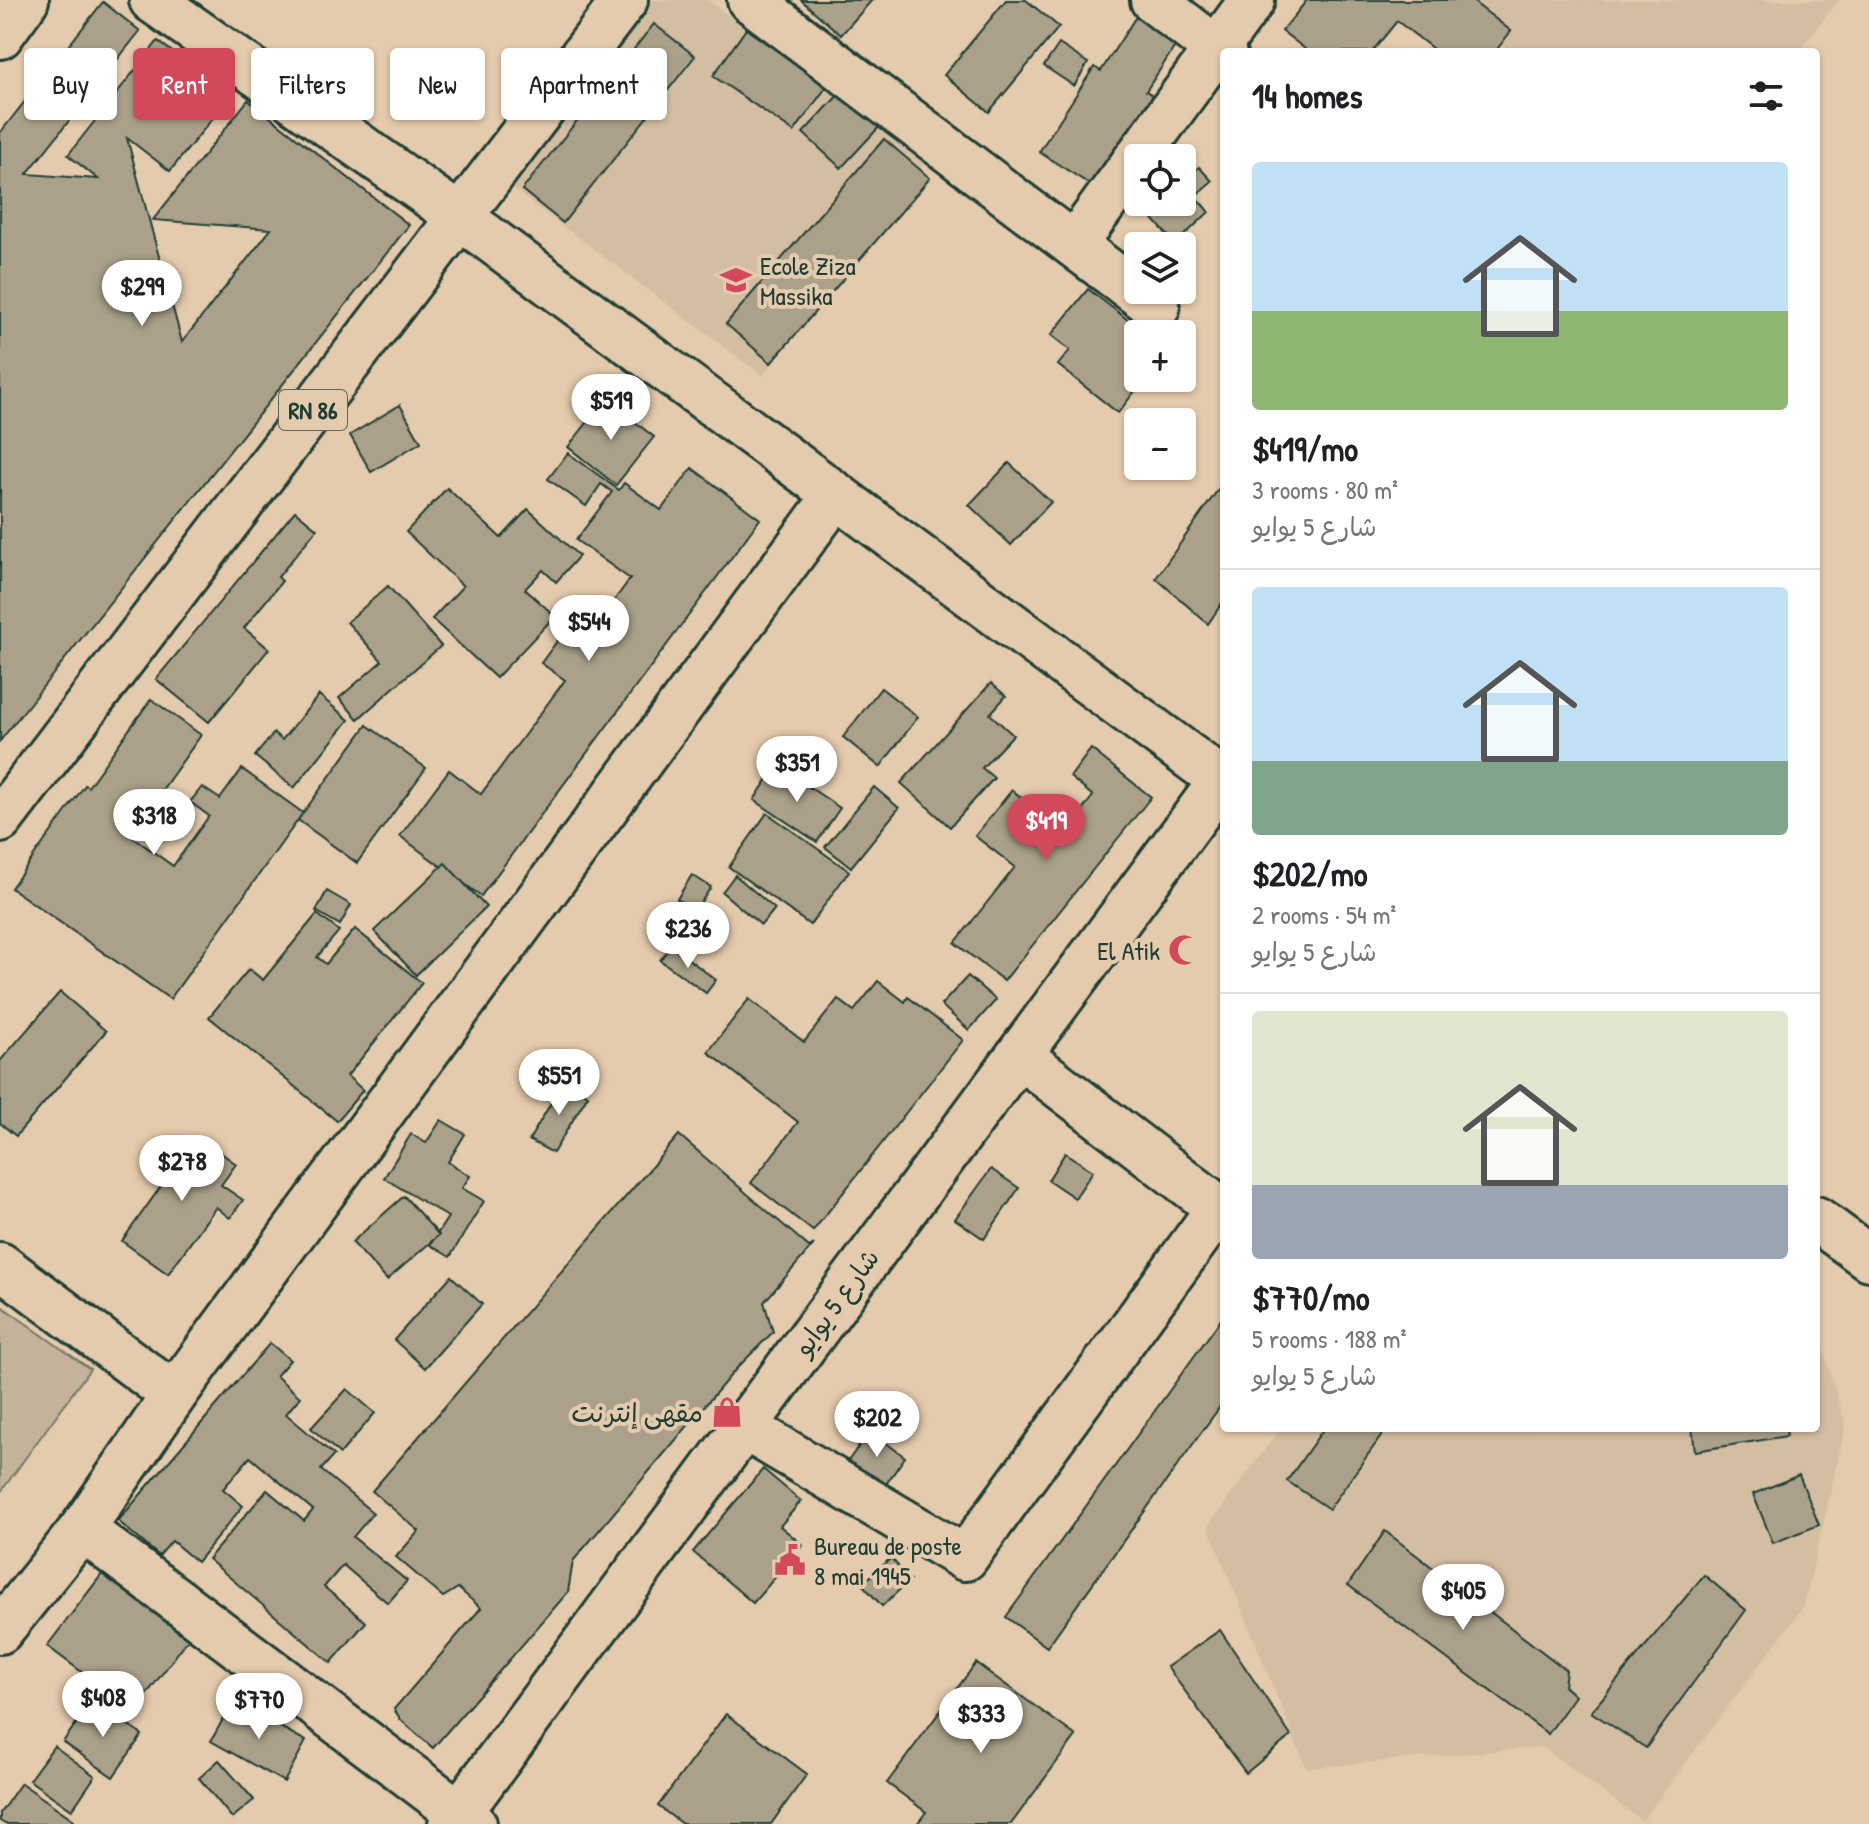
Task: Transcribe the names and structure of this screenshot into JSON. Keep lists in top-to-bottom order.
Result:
{
  "streets": {
    "street": ["RN 86", "شارع 5 يوايو"]
  },
  "places": {
    "school or university": ["Ecole Ziza Massika"],
    "mosque": ["El Atik"],
    "shop": ["مقهى إنترنت"],
    "public building": ["Bureau de poste 8 mai 1945"]
  },
  "page": {
    "chip": [
      "Buy",
      "Rent",
      "Filters",
      "New",
      "Apartment"
    ],
    "heading": "14 homes",
    "map_buttons": ["+", "−"],
    "list": [
      {
        "name": "$419/mo",
        "note": "3 rooms · 80 m² · شارع 5 يوايو"
      },
      {
        "name": "$202/mo",
        "note": "2 rooms · 54 m² · شارع 5 يوايو"
      },
      {
        "name": "$770/mo",
        "note": "5 rooms · 188 m² · شارع 5 يوايو"
      }
    ],
    "price": [
      "$299",
      "$519",
      "$544",
      "$351",
      "$318",
      "$419",
      "$236",
      "$551",
      "$278",
      "$202",
      "$405",
      "$408",
      "$770",
      "$333"
    ]
  }
}
